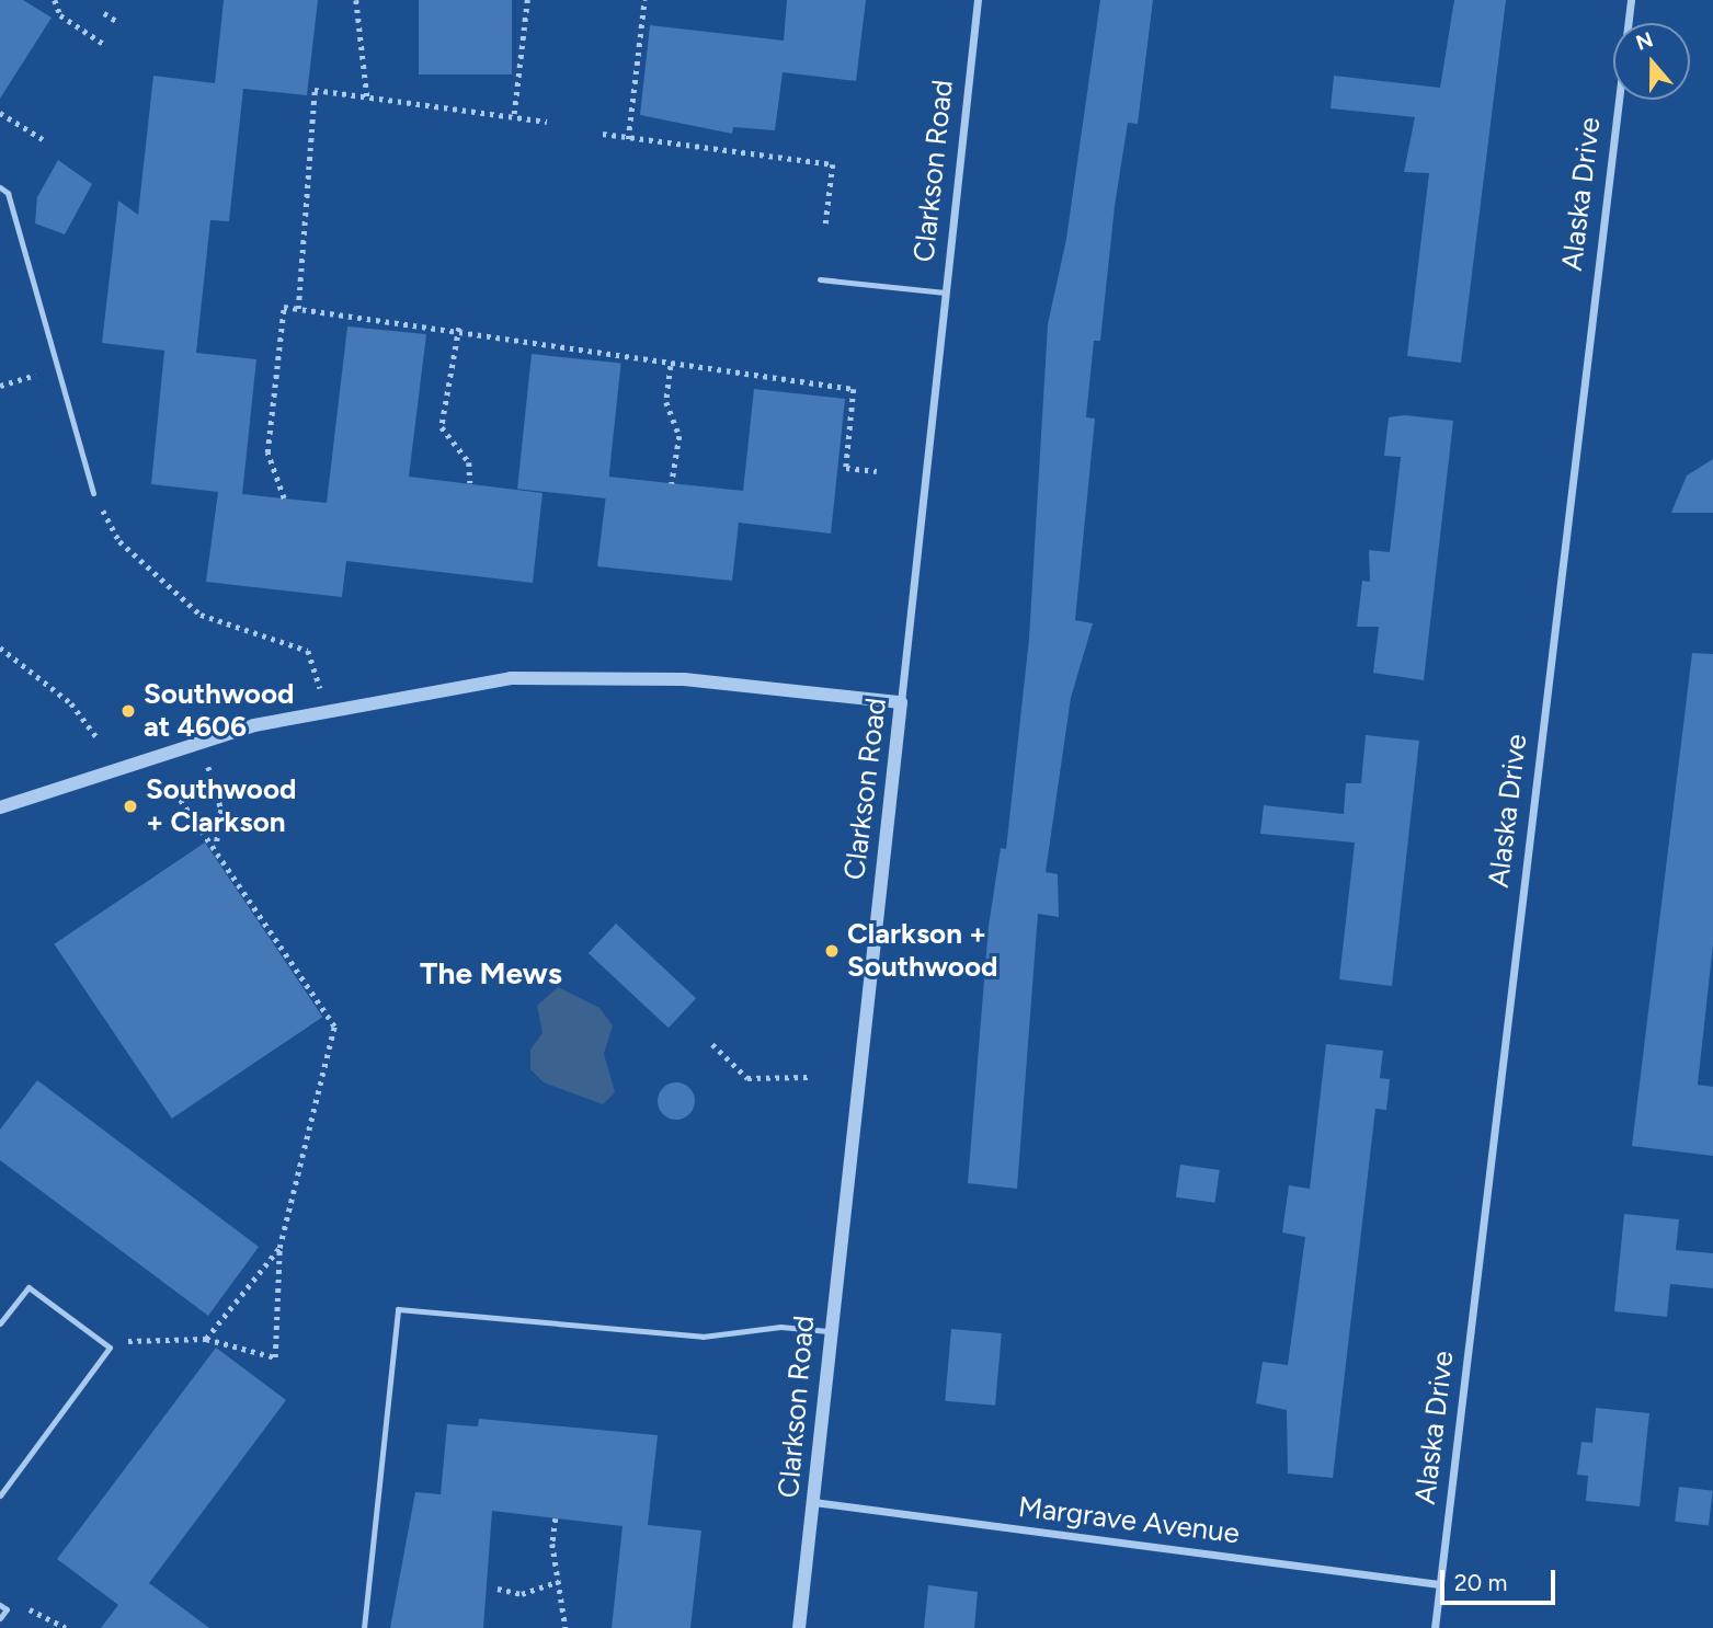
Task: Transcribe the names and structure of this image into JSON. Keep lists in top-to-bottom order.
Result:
{
  "streets": {
    "street": ["Clarkson Road", "Alaska Drive", "Margrave Avenue"]
  },
  "crossings": [
    ["Clarkson Road", "Margrave Avenue"],
    ["Alaska Drive", "Margrave Avenue"]
  ],
  "districts": ["The Mews"],
  "places": ["Southwood at 4606", "Southwood + Clarkson", "Clarkson + Southwood"],
  "scale_bar": "20 m",
  "north": "top"
}
